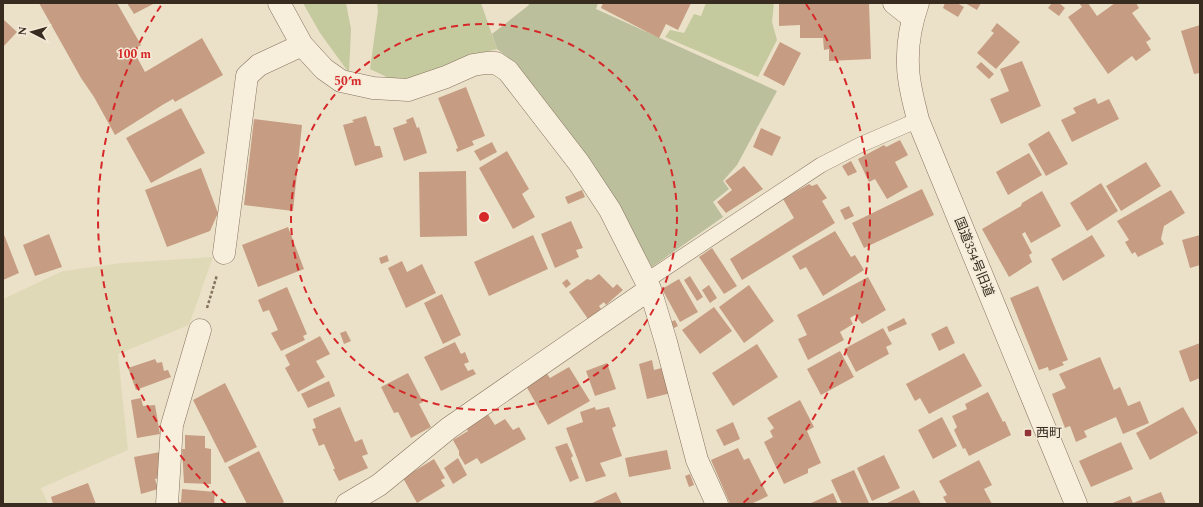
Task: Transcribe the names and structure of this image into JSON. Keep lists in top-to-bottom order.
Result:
{
  "streets": {
    "street": ["国道354号旧道"]
  },
  "places": {
    "transit": ["西町"]
  },
  "north": "left",
  "rings": ["100 m", "50 m"]
}
